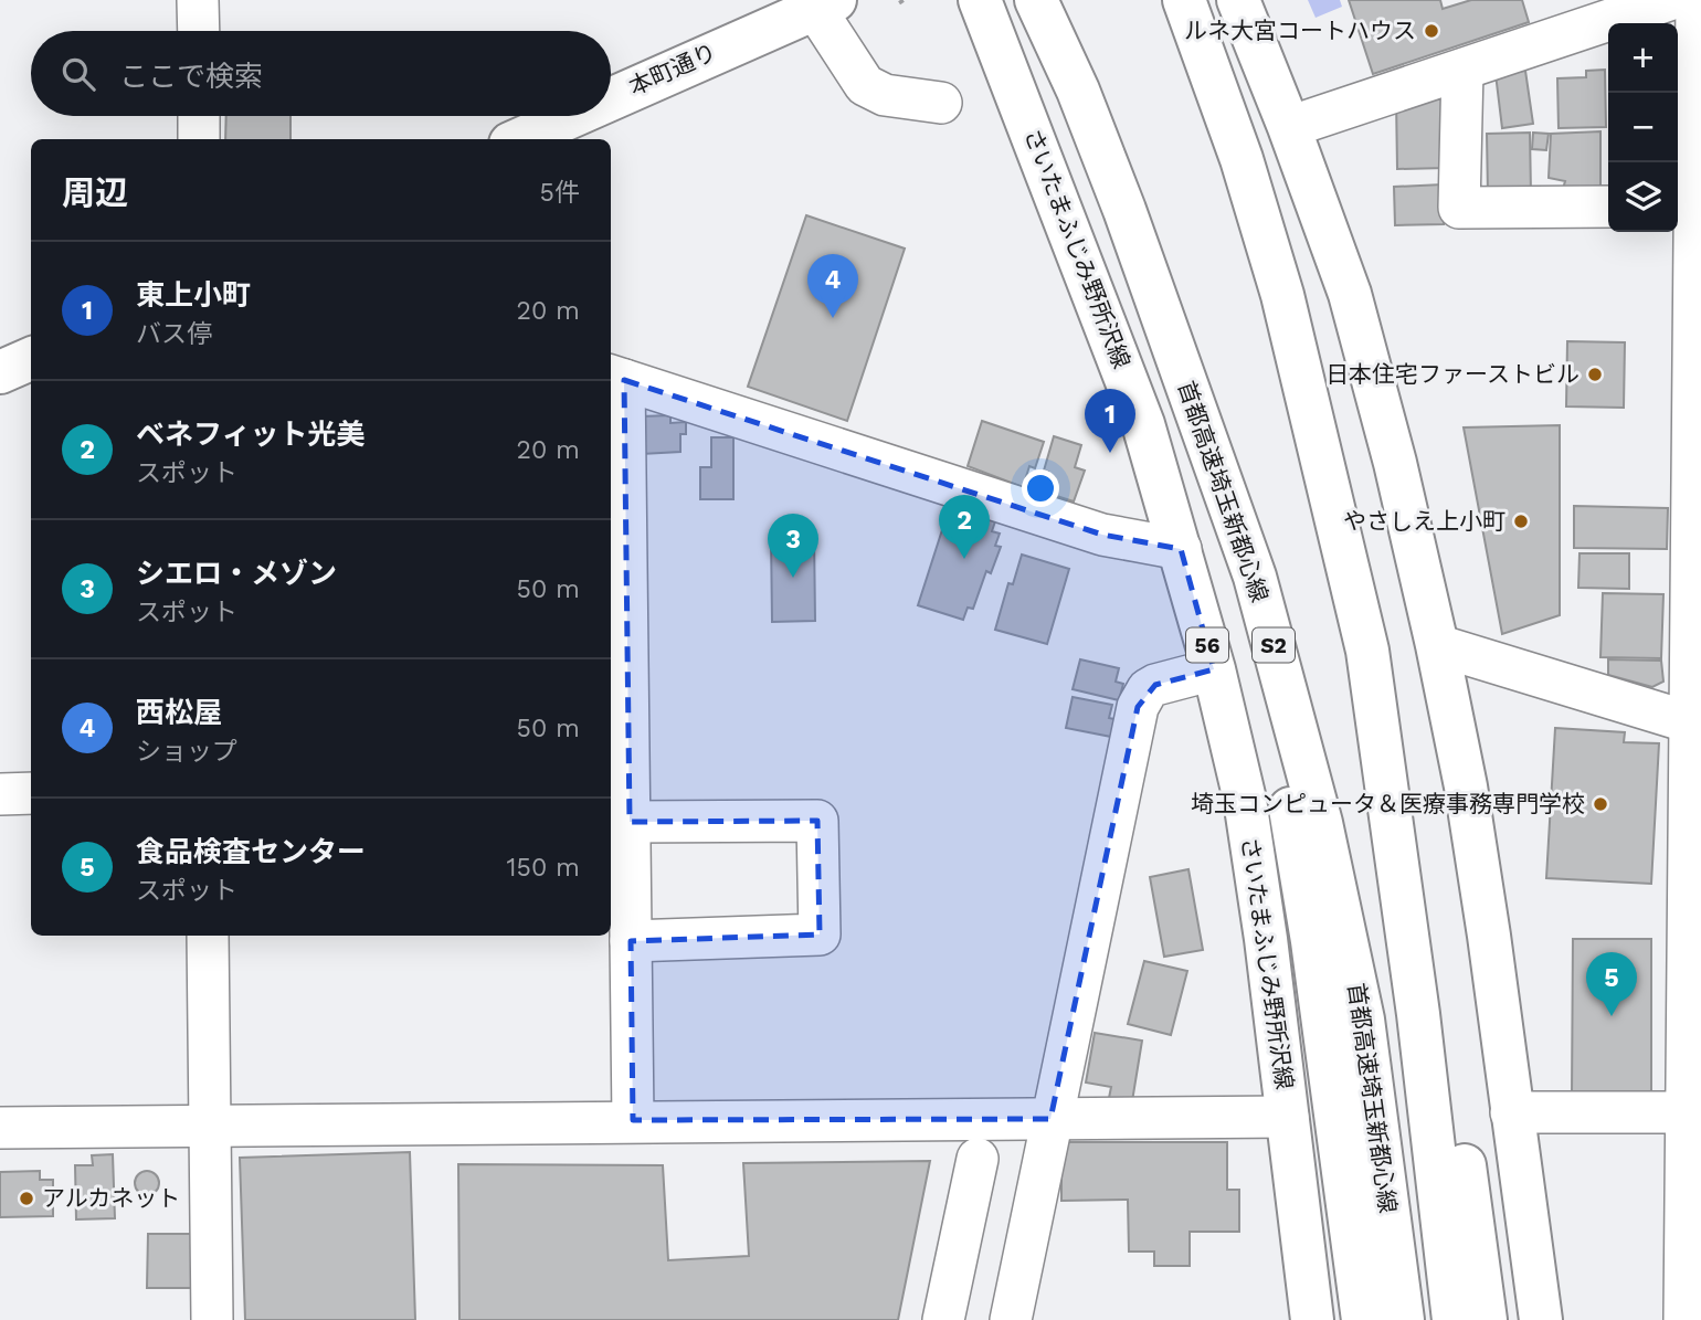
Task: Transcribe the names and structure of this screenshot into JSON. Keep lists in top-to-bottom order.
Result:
{
  "streets": {
    "main road": [
      "本町通り",
      "さいたまふじみ野所沢線",
      "首都高速埼玉新都心線",
      "56",
      "S2"
    ]
  },
  "places": [
    "ルネ大宮コートハウス",
    "日本住宅ファーストビル",
    "やさしえ上小町",
    "埼玉コンピュータ＆医療事務専門学校",
    "アルカネット"
  ],
  "page": {
    "map_buttons": ["+", "−"],
    "search": "ここで検索",
    "heading": ["周辺", "5件"],
    "list": [
      {
        "mark": "1",
        "name": "東上小町",
        "note": "バス停",
        "value": "20 m"
      },
      {
        "mark": "2",
        "name": "ベネフィット光美",
        "note": "スポット",
        "value": "20 m"
      },
      {
        "mark": "3",
        "name": "シエロ・メゾン",
        "note": "スポット",
        "value": "50 m"
      },
      {
        "mark": "4",
        "name": "西松屋",
        "note": "ショップ",
        "value": "50 m"
      },
      {
        "mark": "5",
        "name": "食品検査センター",
        "note": "スポット",
        "value": "150 m"
      }
    ],
    "pins": [
      "4",
      "1",
      "2",
      "3",
      "5"
    ]
  }
}
